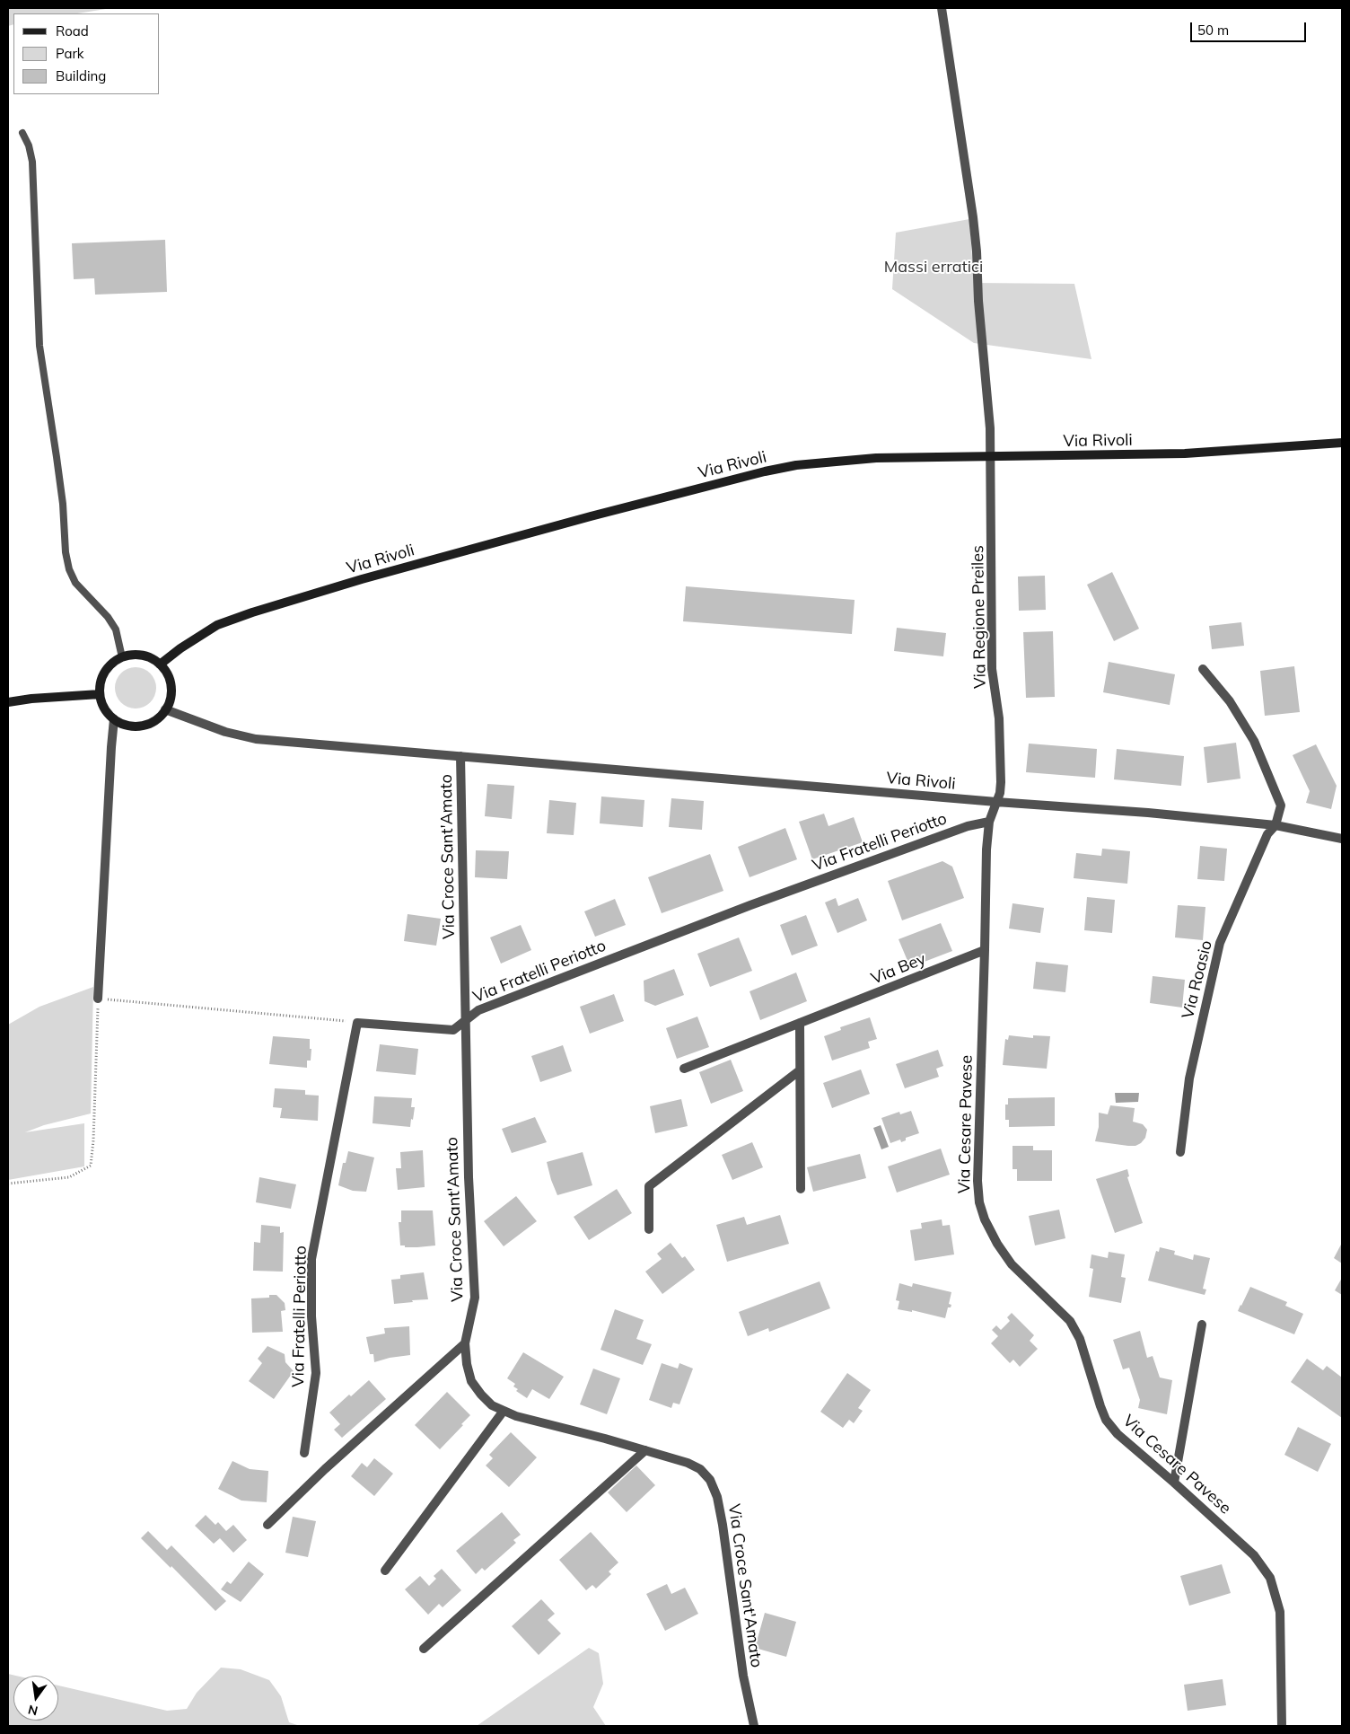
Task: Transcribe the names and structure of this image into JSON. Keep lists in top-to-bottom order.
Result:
{
  "streets": {
    "street": [
      "Via Rivoli",
      "Via Regione Preiles",
      "Via Fratelli Periotto",
      "Via Croce Sant'Amato",
      "Via Bey",
      "Via Roasio",
      "Via Cesare Pavese"
    ]
  },
  "crossings": [
    ["Via Rivoli", "Via Regione Preiles"],
    ["Via Rivoli", "Via Croce Sant'Amato"],
    ["Via Rivoli", "Via Roasio"],
    ["Via Fratelli Periotto", "Via Croce Sant'Amato"],
    ["Via Bey", "Via Cesare Pavese"]
  ],
  "parks": ["Massi erratici"],
  "legend": ["Road", "Park", "Building"],
  "scale_bar": "50 m",
  "north": "bottom"
}
